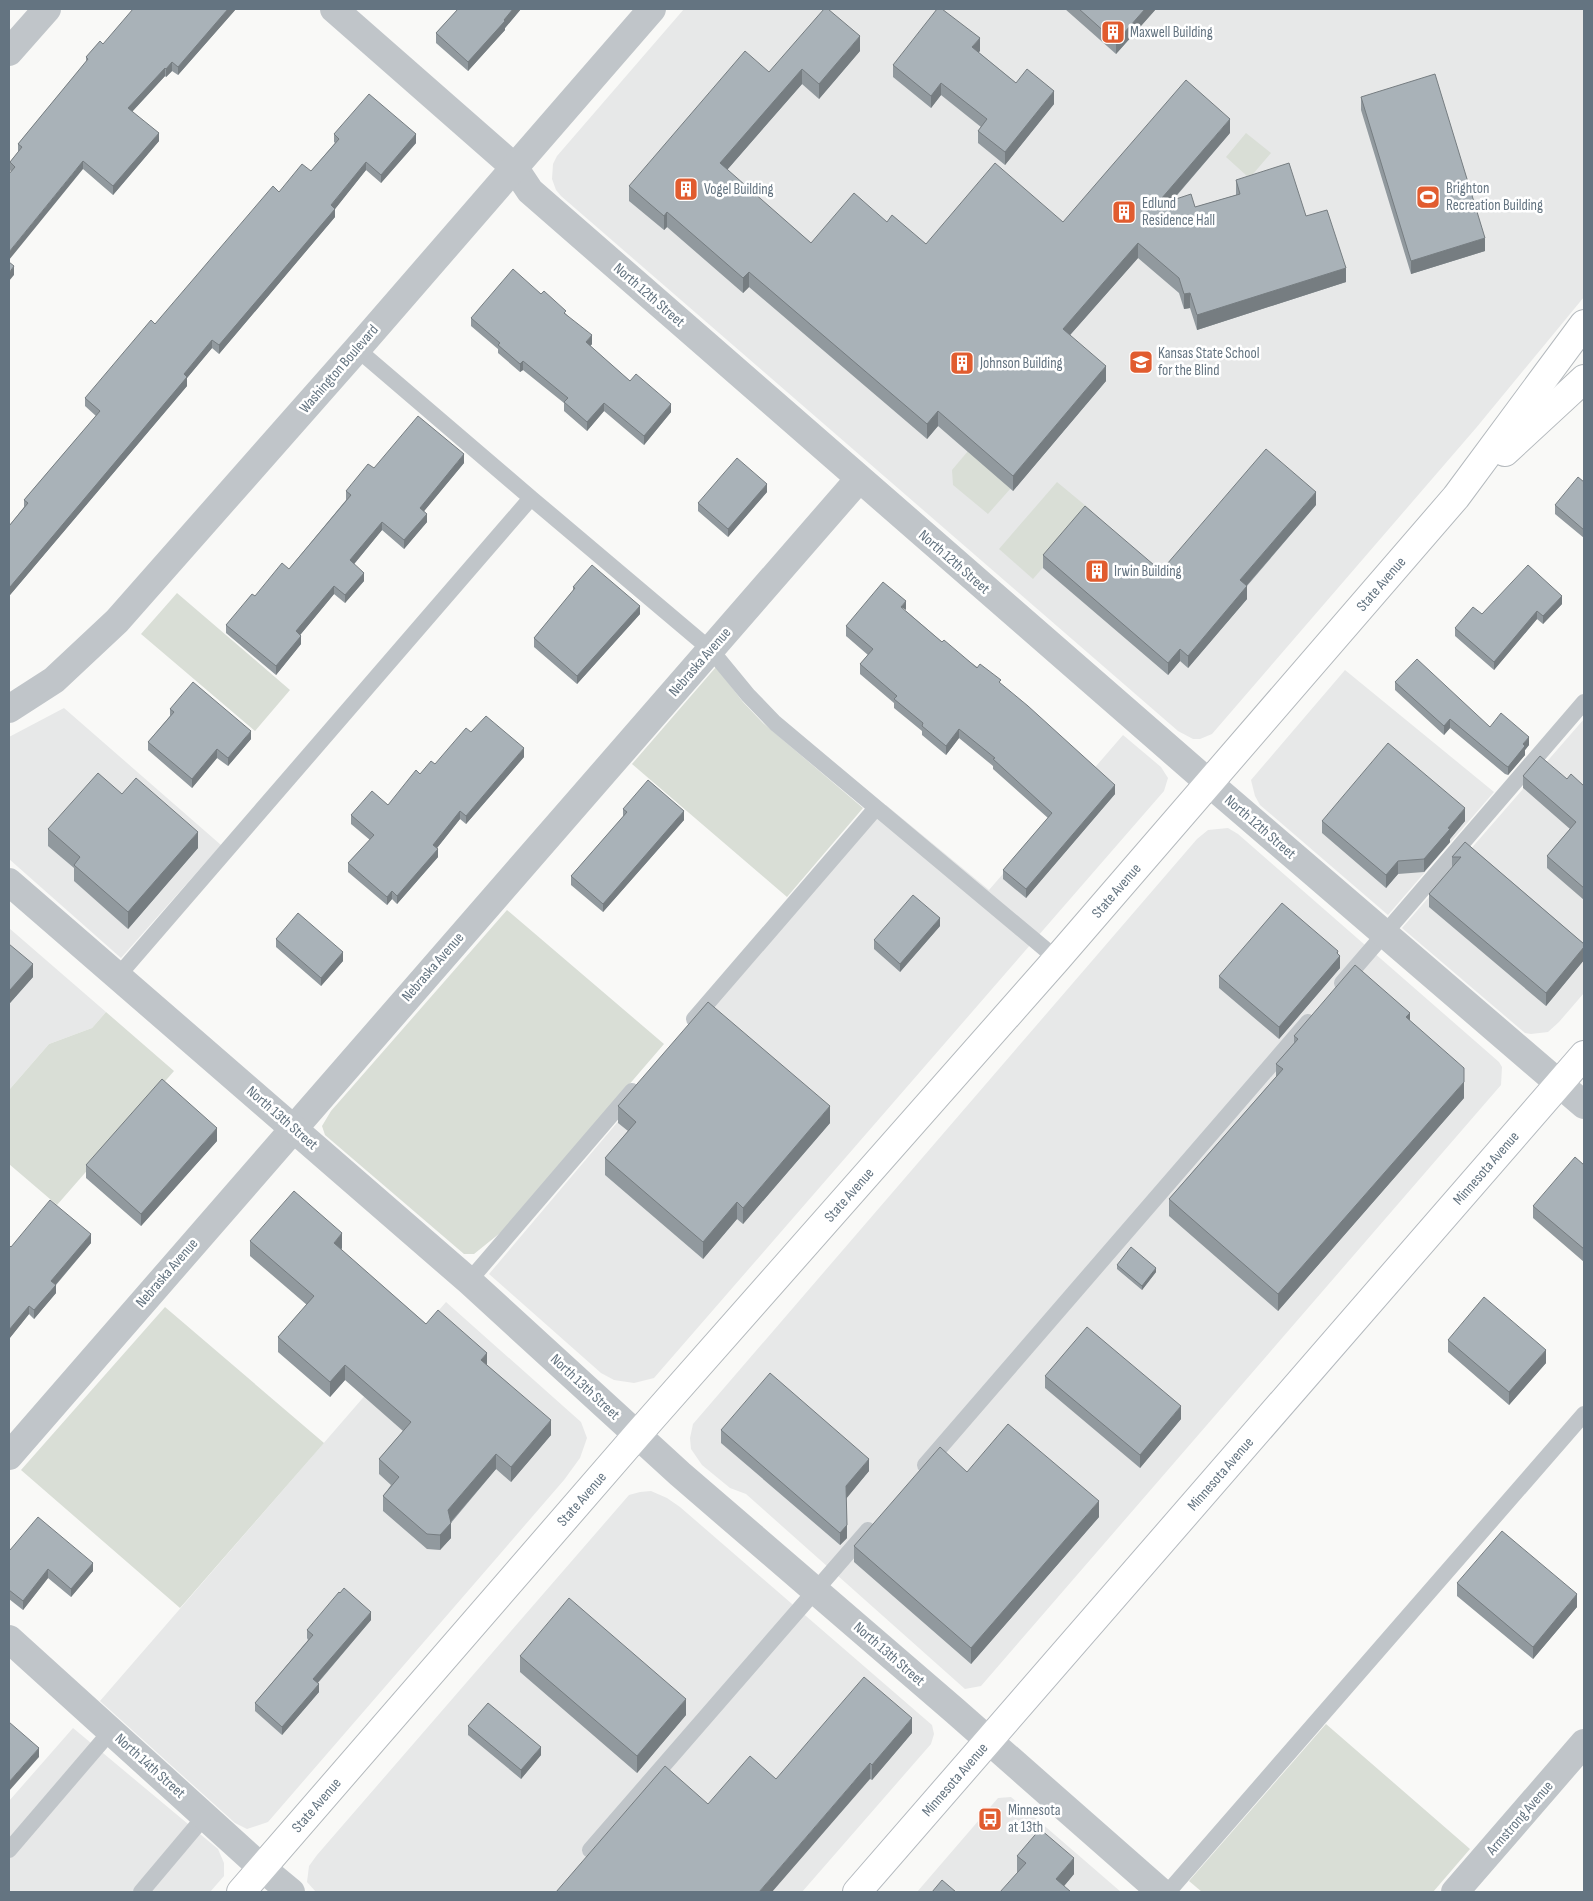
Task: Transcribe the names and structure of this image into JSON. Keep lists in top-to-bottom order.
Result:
{
  "streets": {
    "main road": ["State Avenue", "Minnesota Avenue"],
    "street": [
      "North 12th Street",
      "Washington Boulevard",
      "Nebraska Avenue",
      "North 13th Street",
      "North 14th Street",
      "Armstrong Avenue"
    ]
  },
  "crossings": [
    ["North 12th Street", "Washington Boulevard"],
    ["North 12th Street", "State Avenue"],
    ["North 12th Street", "Nebraska Avenue"],
    ["North 12th Street", "Minnesota Avenue"],
    ["State Avenue", "North 13th Street"],
    ["State Avenue", "North 14th Street"],
    ["Nebraska Avenue", "North 13th Street"],
    ["North 13th Street", "Minnesota Avenue"]
  ],
  "places": {
    "building": [
      "Maxwell Building",
      "Vogel Building",
      "Edlund Residence Hall",
      "Johnson Building",
      "Irwin Building"
    ],
    "sports": ["Brighton Recreation Building"],
    "school or university": ["Kansas State School for the Blind"],
    "bus stop": ["Minnesota at 13th"]
  }
}
